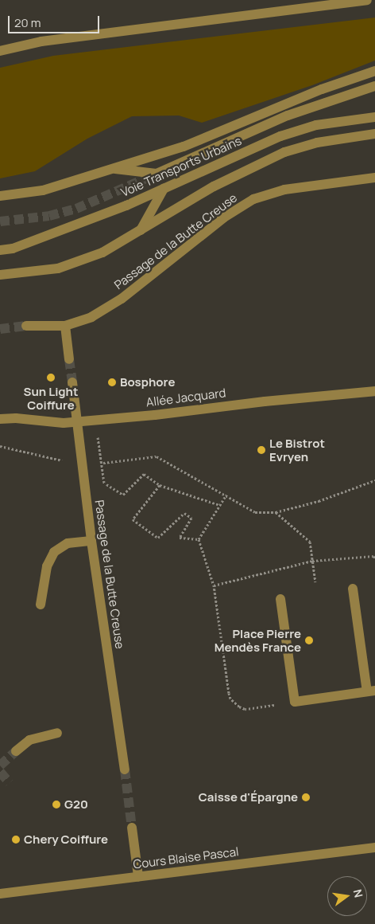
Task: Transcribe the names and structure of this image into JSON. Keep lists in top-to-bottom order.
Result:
{
  "streets": {
    "street": [
      "Voie Transports Urbains",
      "Passage de la Butte Creuse",
      "Allée Jacquard",
      "Cours Blaise Pascal"
    ]
  },
  "places": [
    "Sun Light Coiffure",
    "Bosphore",
    "Le Bistrot Evryen",
    "Place Pierre Mendès France",
    "Caisse d'Épargne",
    "G20",
    "Chery Coiffure"
  ],
  "scale_bar": "20 m",
  "north": "right"
}
